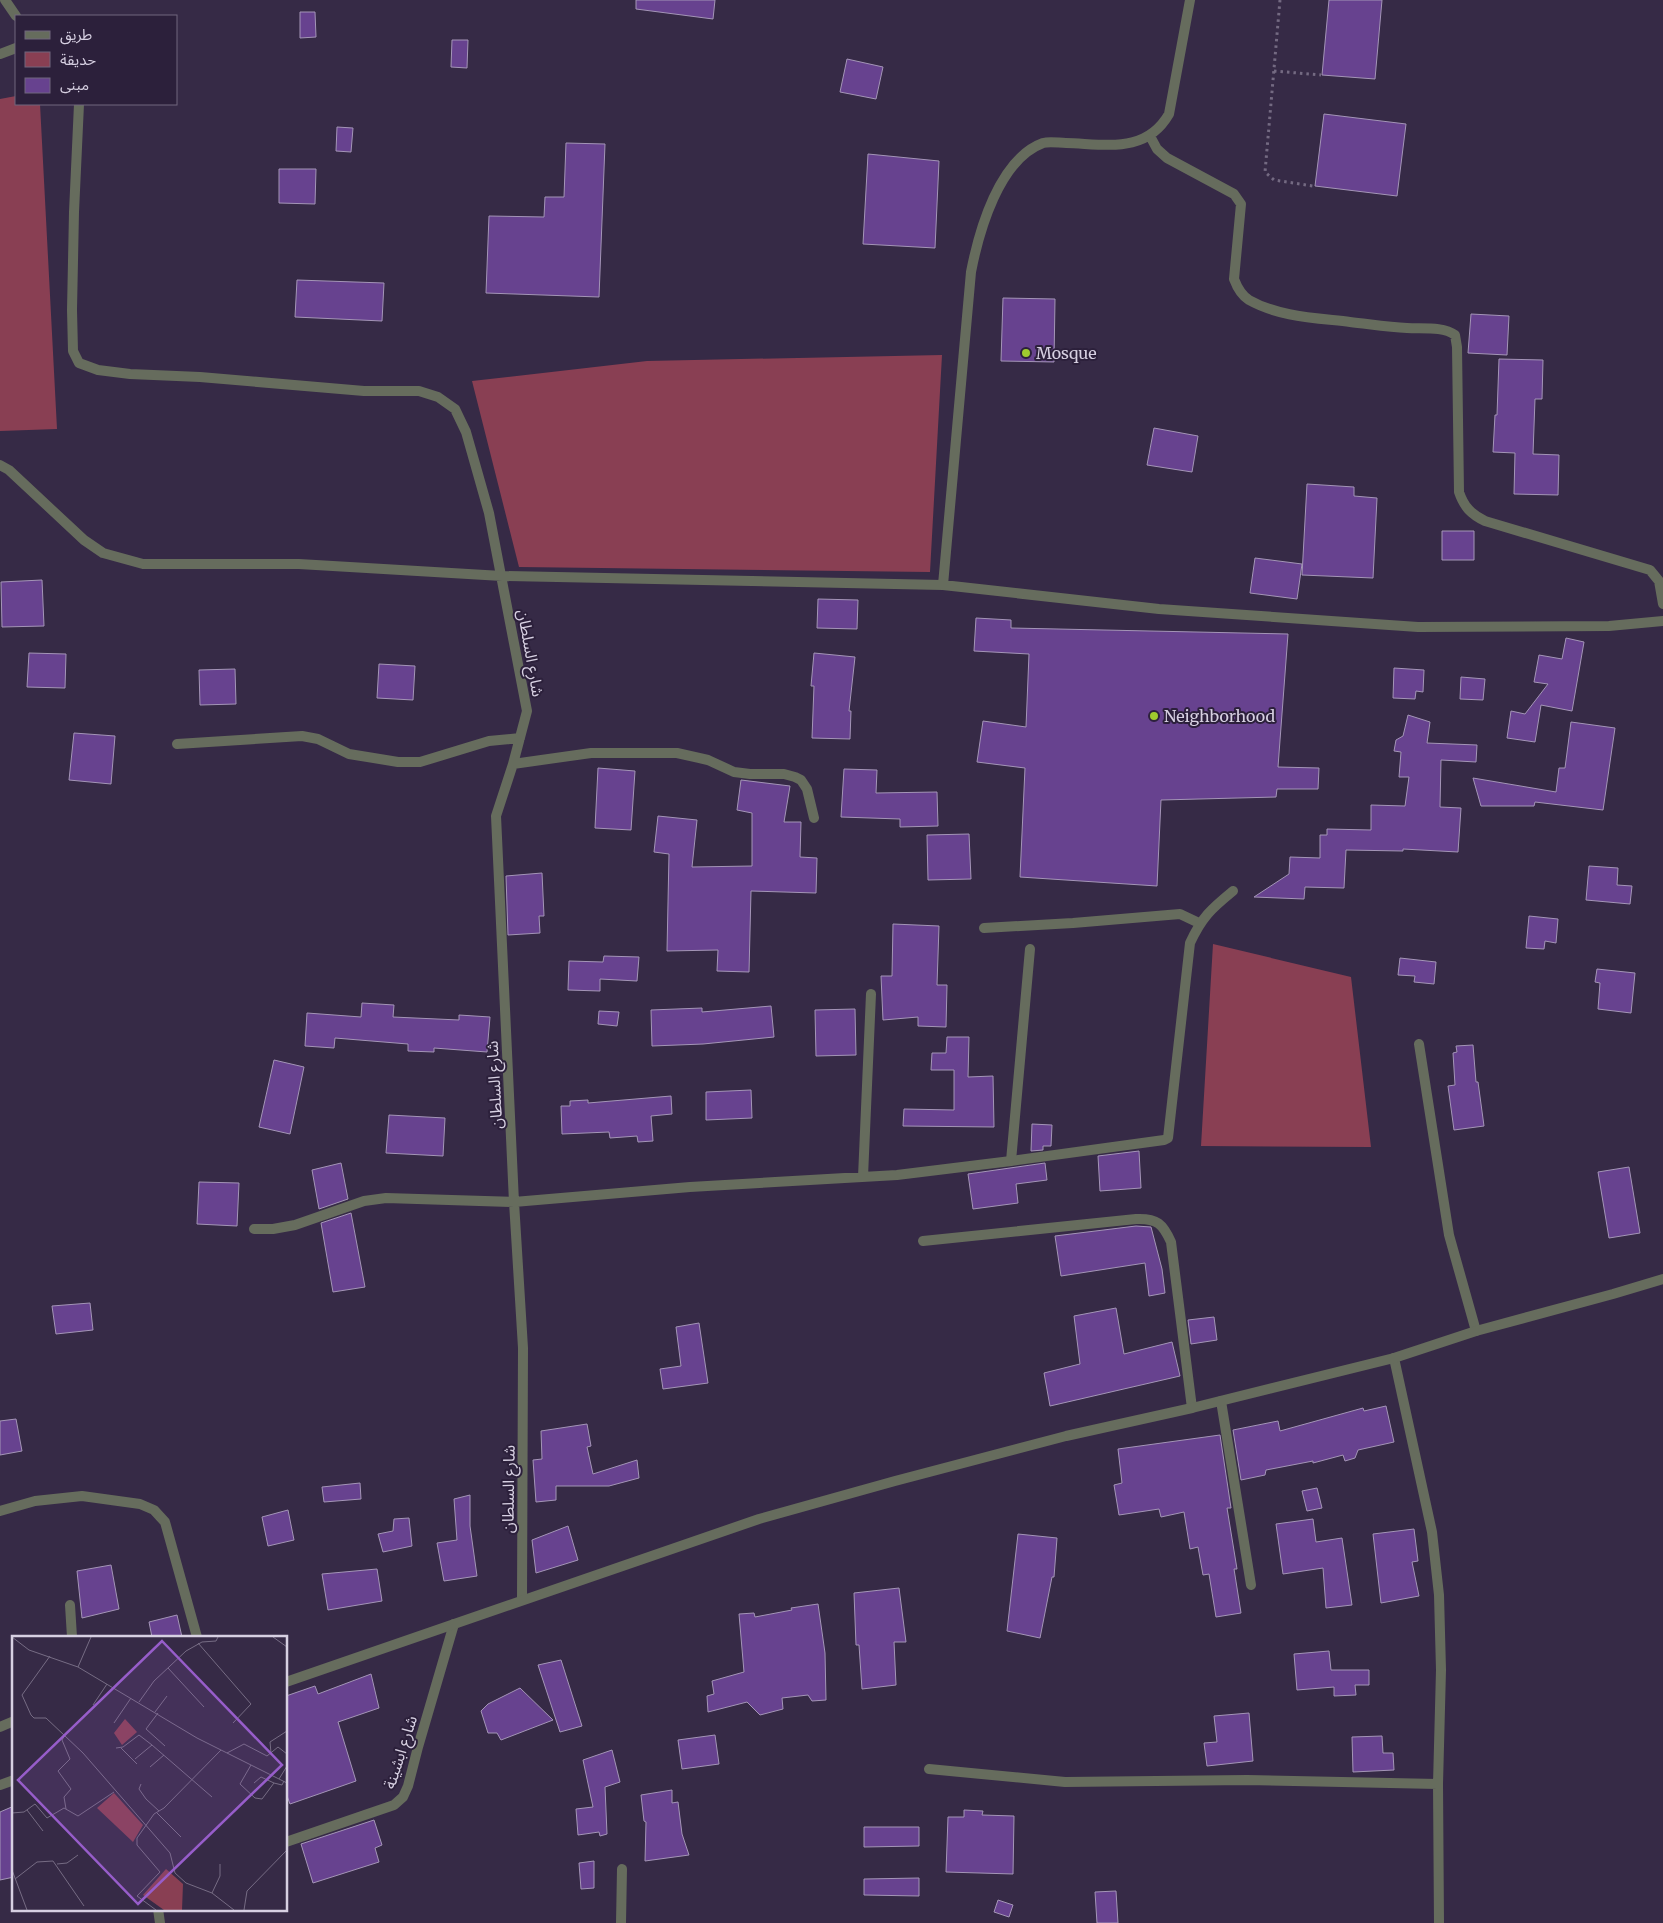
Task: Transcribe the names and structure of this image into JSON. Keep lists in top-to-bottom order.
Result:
{
  "streets": {
    "street": ["شارع السلطان", "شارع ابشينة"]
  },
  "places": ["Mosque", "Neighborhood"],
  "legend": ["طريق", "حديقة", "مبنى"]
}
